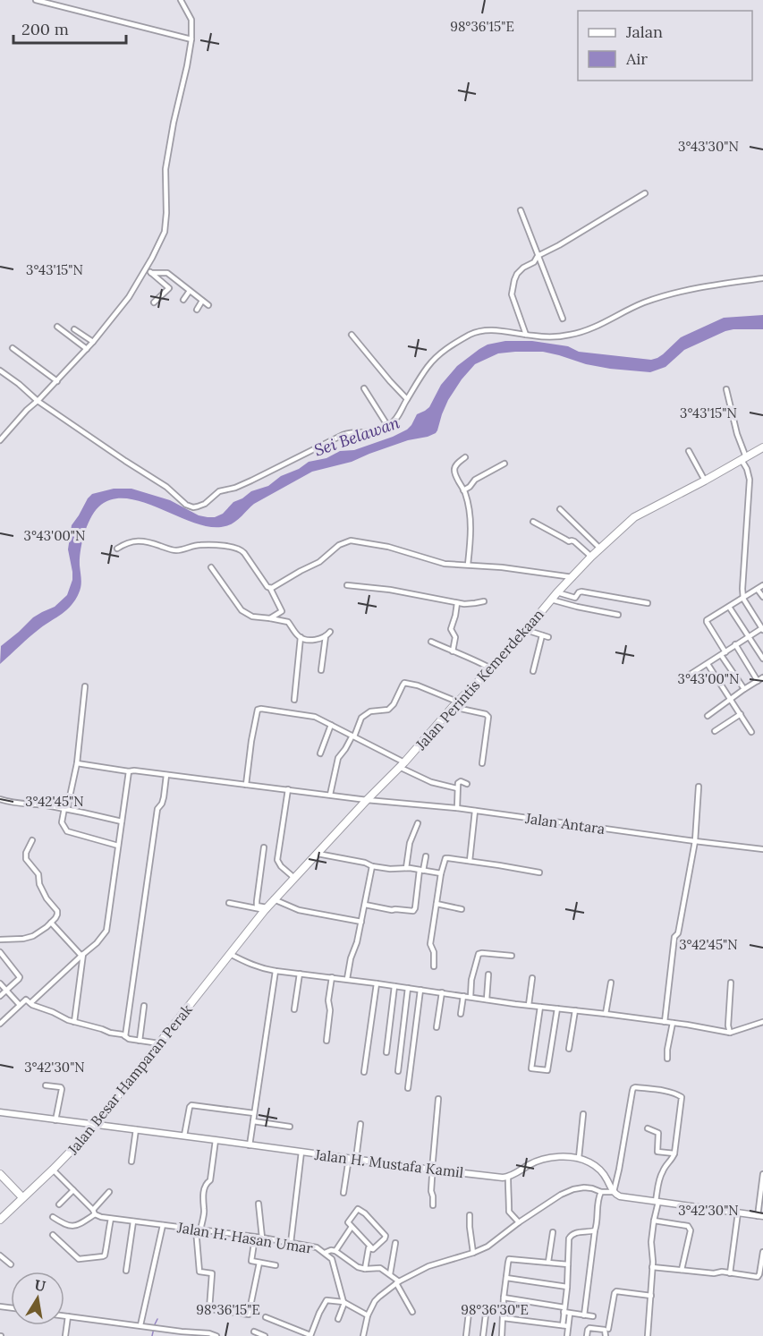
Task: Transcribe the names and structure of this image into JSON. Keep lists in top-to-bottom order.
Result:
{
  "streets": {
    "main road": ["Jalan Perintis Kemerdekaan", "Jalan Besar Hamparan Perak"],
    "street": ["Jalan Antara", "Jalan H. Mustafa Kamil", "Jalan H. Hasan Umar"]
  },
  "crossings": [
    ["Jalan Perintis Kemerdekaan", "Jalan Antara"],
    ["Jalan Perintis Kemerdekaan", "Jalan Besar Hamparan Perak"],
    ["Jalan Besar Hamparan Perak", "Jalan H. Mustafa Kamil"],
    ["Jalan Besar Hamparan Perak", "Jalan H. Hasan Umar"]
  ],
  "water": ["Sei Belawan"],
  "legend": ["Jalan", "Air"],
  "scale_bar": "200 m",
  "north": "top",
  "coordinates": [
    "98°36'15\"E",
    "3°43'30\"N",
    "3°43'15\"N",
    "3°43'00\"N",
    "3°42'45\"N",
    "3°42'30\"N",
    "98°36'30\"E"
  ]
}
